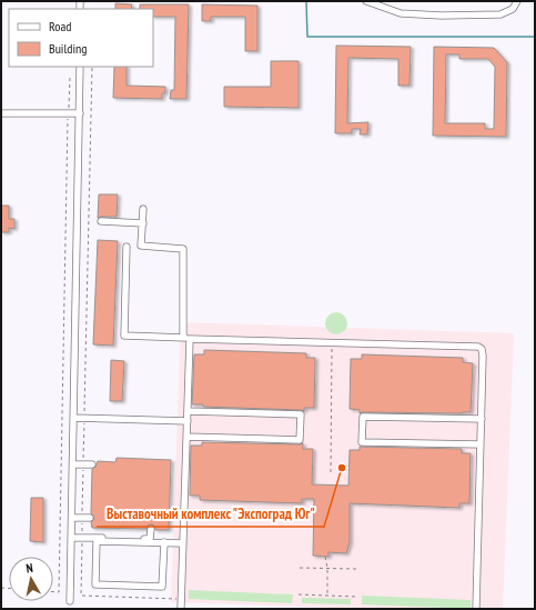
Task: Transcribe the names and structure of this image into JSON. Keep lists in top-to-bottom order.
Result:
{
  "places": ["Выставочный комплекс \"Экспоград Юг\""],
  "legend": ["Road", "Building"],
  "north": "top"
}
